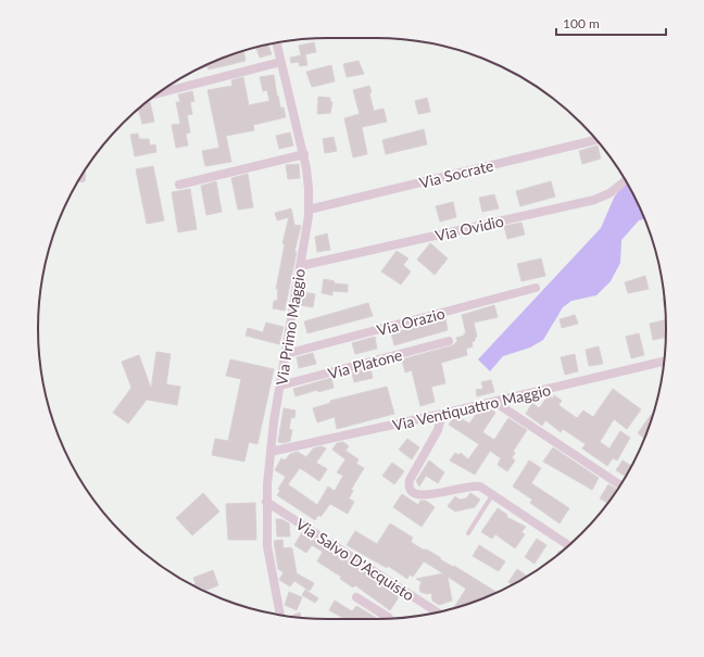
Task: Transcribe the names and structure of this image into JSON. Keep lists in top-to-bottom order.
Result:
{
  "streets": {
    "street": [
      "Via Socrate",
      "Via Ovidio",
      "Via Orazio",
      "Via Primo Maggio",
      "Via Platone",
      "Via Ventiquattro Maggio",
      "Via Salvo D'Acquisto"
    ]
  },
  "crossings": [
    ["Via Socrate", "Via Primo Maggio"],
    ["Via Ovidio", "Via Primo Maggio"],
    ["Via Orazio", "Via Primo Maggio"],
    ["Via Primo Maggio", "Via Platone"],
    ["Via Primo Maggio", "Via Ventiquattro Maggio"],
    ["Via Primo Maggio", "Via Salvo D'Acquisto"]
  ],
  "scale_bar": "100 m"
}
